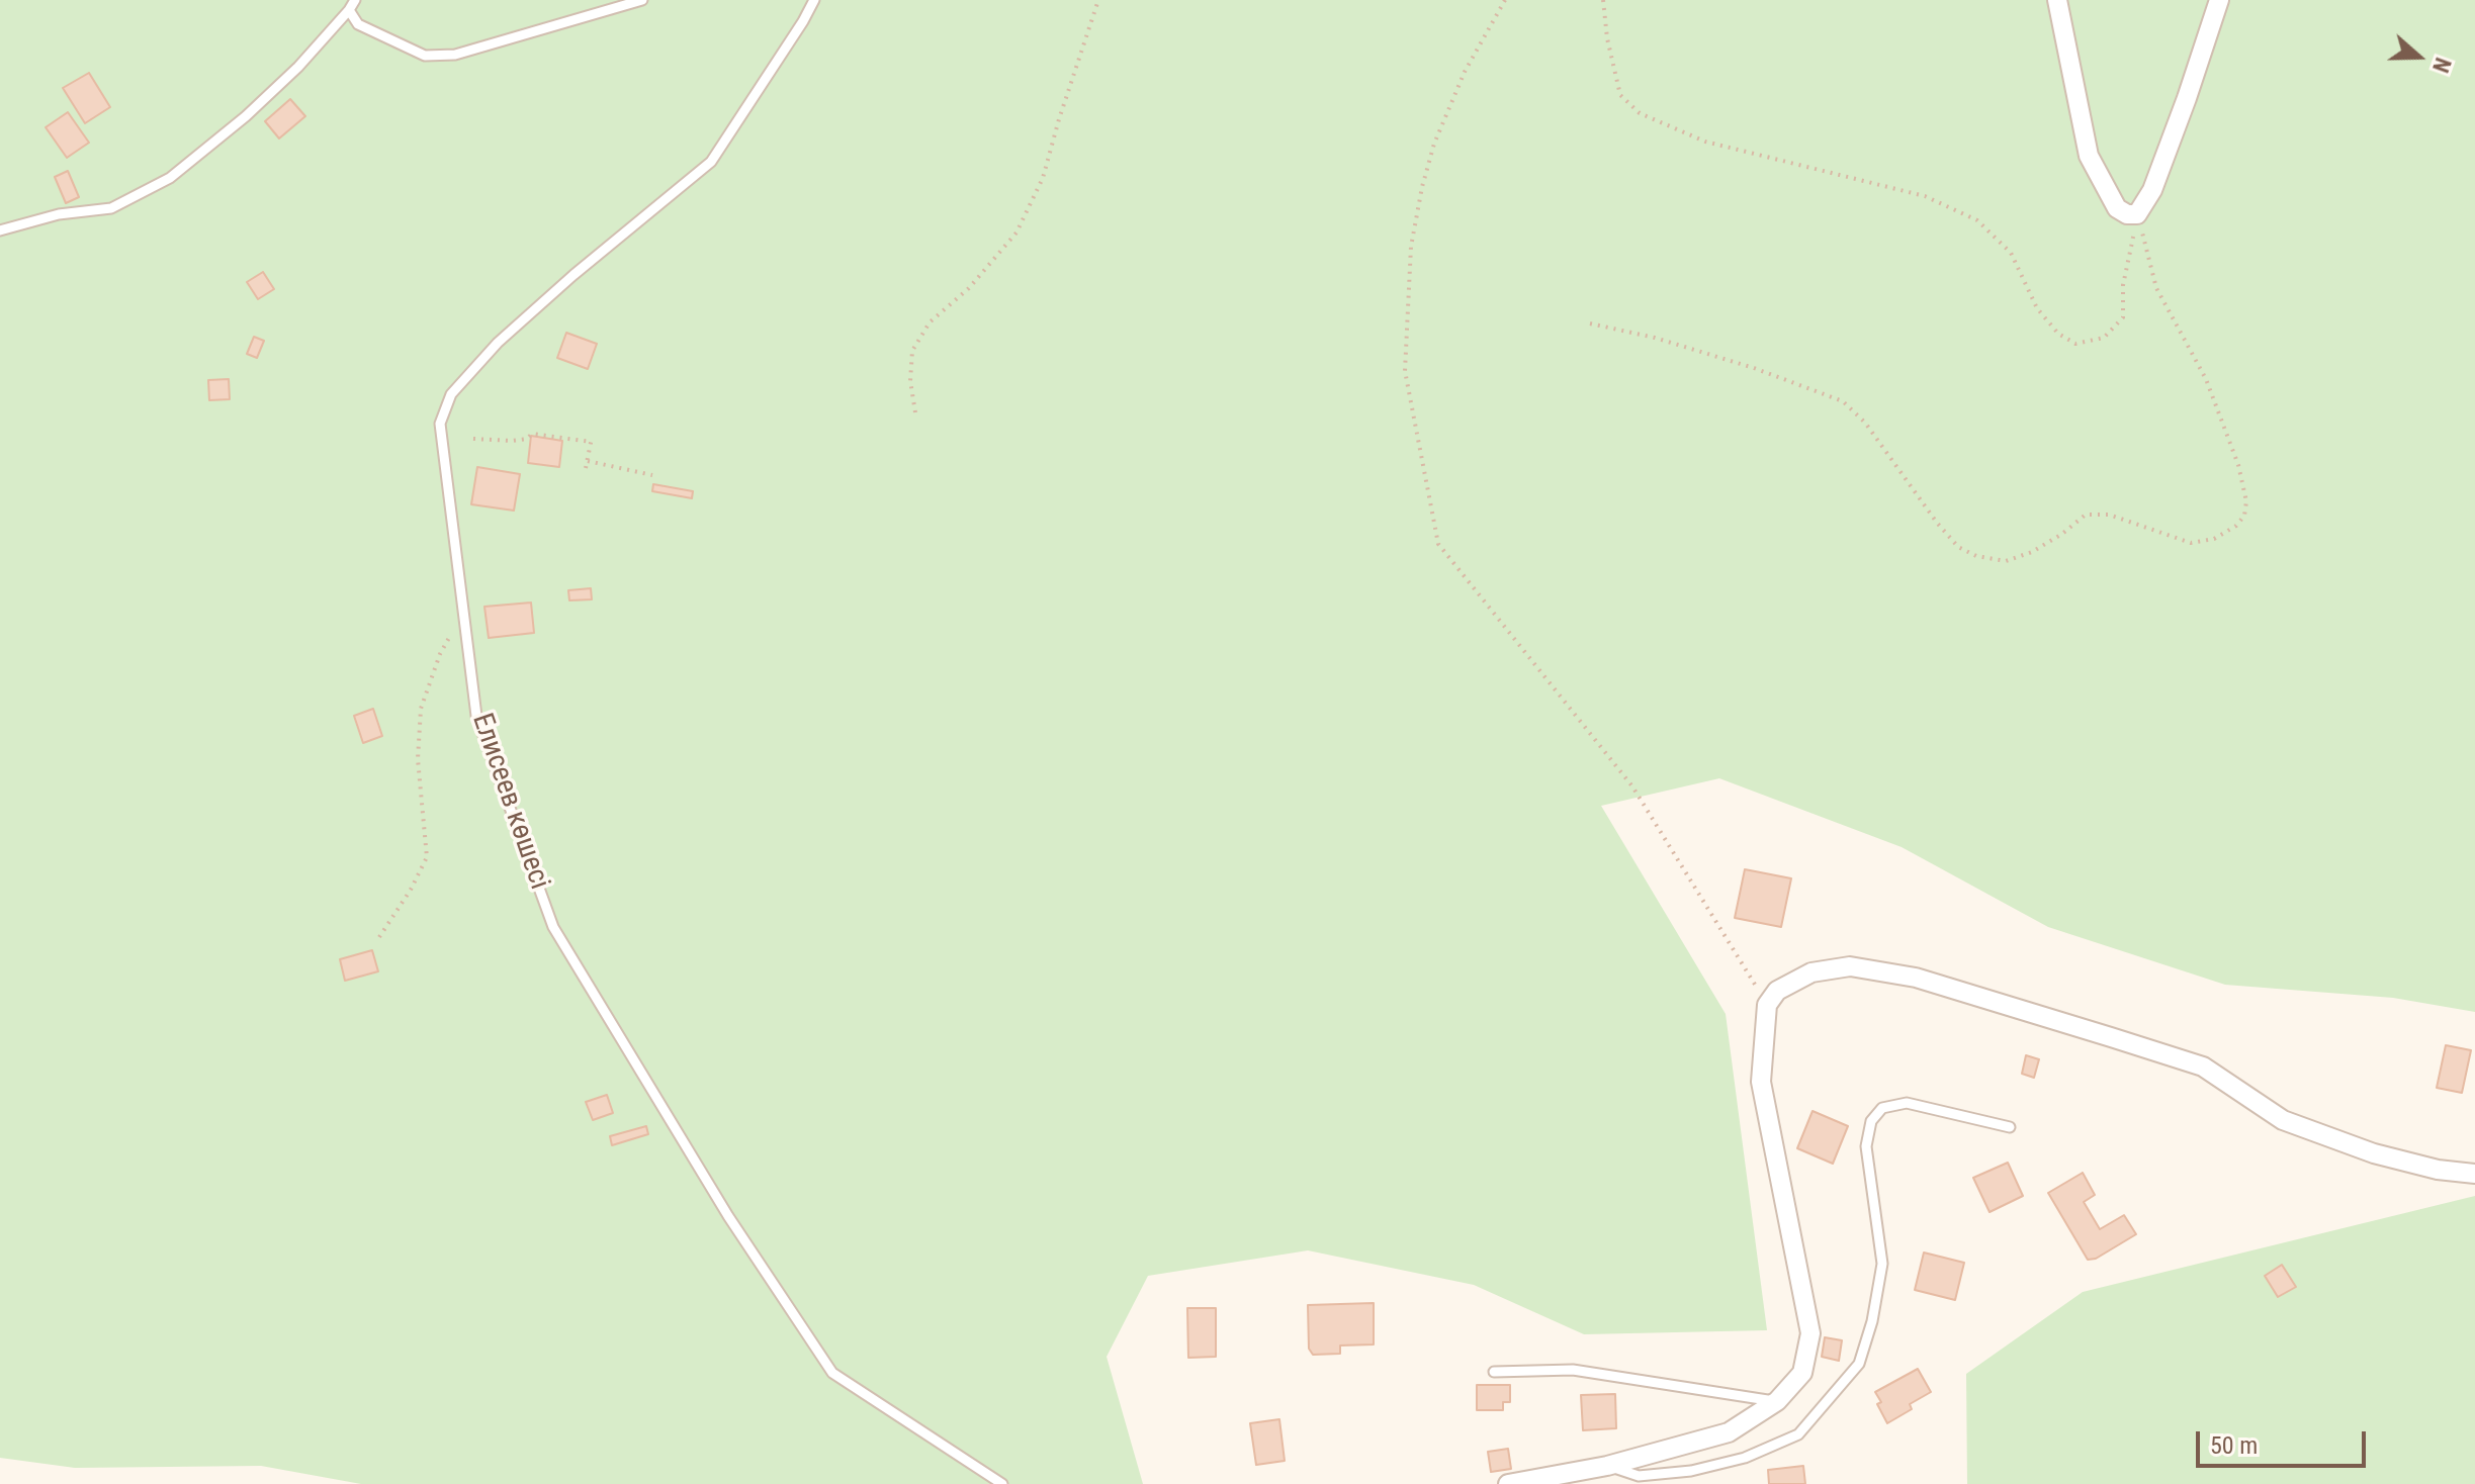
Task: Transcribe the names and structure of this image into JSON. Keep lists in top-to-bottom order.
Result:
{
  "streets": {
    "lane": ["Елисеев көшесі"]
  },
  "scale_bar": "50 m",
  "north": "right"
}
